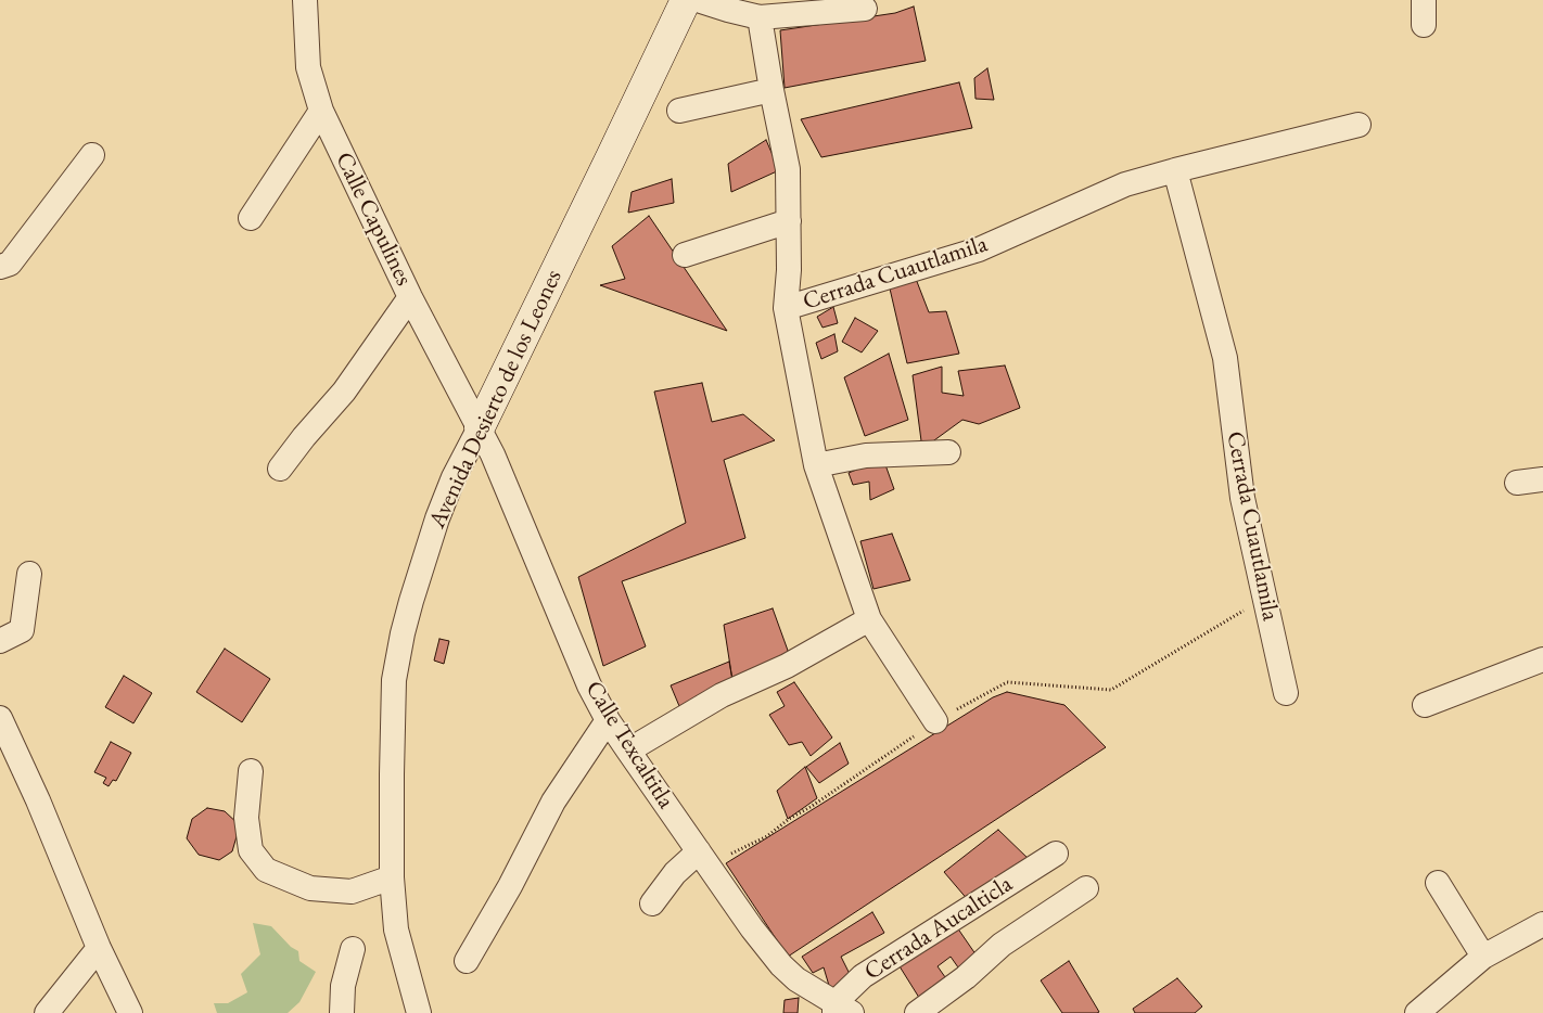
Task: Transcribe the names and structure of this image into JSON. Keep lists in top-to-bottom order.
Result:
{
  "streets": {
    "street": [
      "Calle Capulines",
      "Cerrada Cuautlamila",
      "Avenida Desierto de los Leones",
      "Calle Texcaltitla",
      "Cerrada Aucalticla"
    ]
  },
  "crossings": [
    ["Calle Capulines", "Avenida Desierto de los Leones"],
    ["Calle Capulines", "Calle Texcaltitla"],
    ["Avenida Desierto de los Leones", "Calle Texcaltitla"],
    ["Calle Texcaltitla", "Cerrada Aucalticla"]
  ]
}
